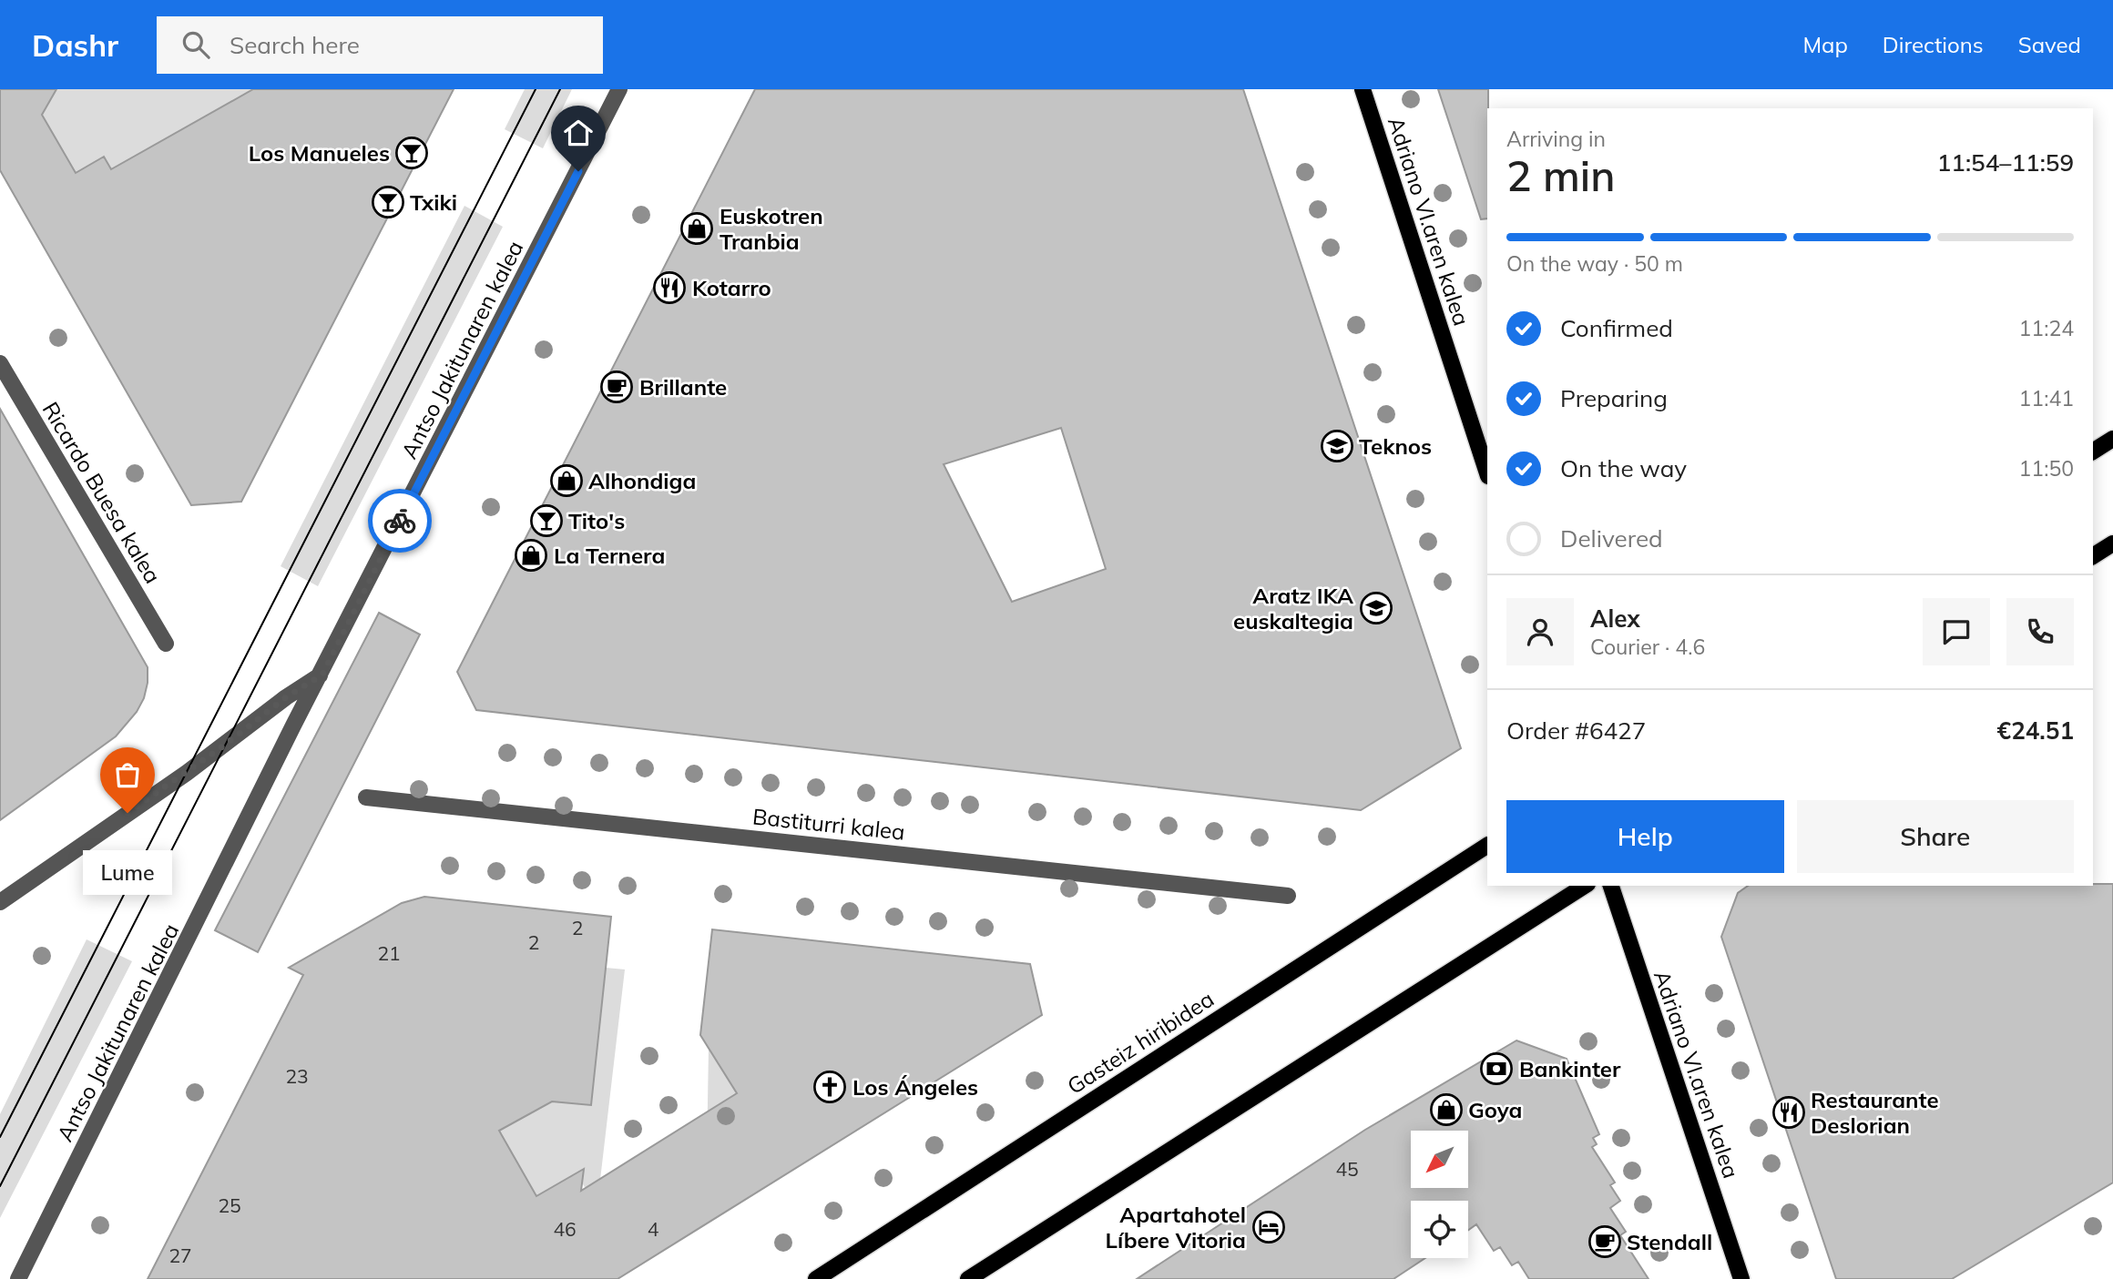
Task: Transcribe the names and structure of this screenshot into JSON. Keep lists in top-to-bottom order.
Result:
{
  "streets": {
    "main road": ["Adriano VI.aren kalea", "Gasteiz hiribidea"],
    "street": ["Antso Jakitunaren kalea", "Ricardo Buesa kalea", "Bastiturri kalea"]
  },
  "places": {
    "bar": ["Los Manueles", "Txiki", "Tito's"],
    "shop": [
      "Euskotren Tranbia",
      "Alhondiga",
      "La Ternera",
      "Goya"
    ],
    "restaurant": ["Kotarro", "Restaurante Deslorian"],
    "cafe": ["Brillante", "Stendall"],
    "school or university": ["Teknos", "Aratz IKA euskaltegia"],
    "other": ["Lume"],
    "bank": ["Bankinter"],
    "church": ["Los Ángeles"],
    "hotel": ["Apartahotel Líbere Vitoria"]
  },
  "house_numbers": [
    "2",
    "2",
    "21",
    "23",
    "45",
    "25",
    "46",
    "4",
    "27"
  ],
  "north": "bottom left",
  "page": {
    "header": "Dashr",
    "search": "Search here",
    "nav": ["Map", "Directions", "Saved"],
    "heading": ["2 min", "Arriving in", "11:54–11:59"],
    "panel": [
      "Alex",
      "Courier · 4.6",
      "Order #6427",
      "€24.51"
    ],
    "bar": "On the way · 50 m",
    "list": [
      ["Confirmed", "11:24"],
      ["Preparing", "11:41"],
      ["On the way", "11:50"],
      "Delivered"
    ],
    "buttons": ["Help", "Share"],
    "bubble": "Lume"
  }
}
